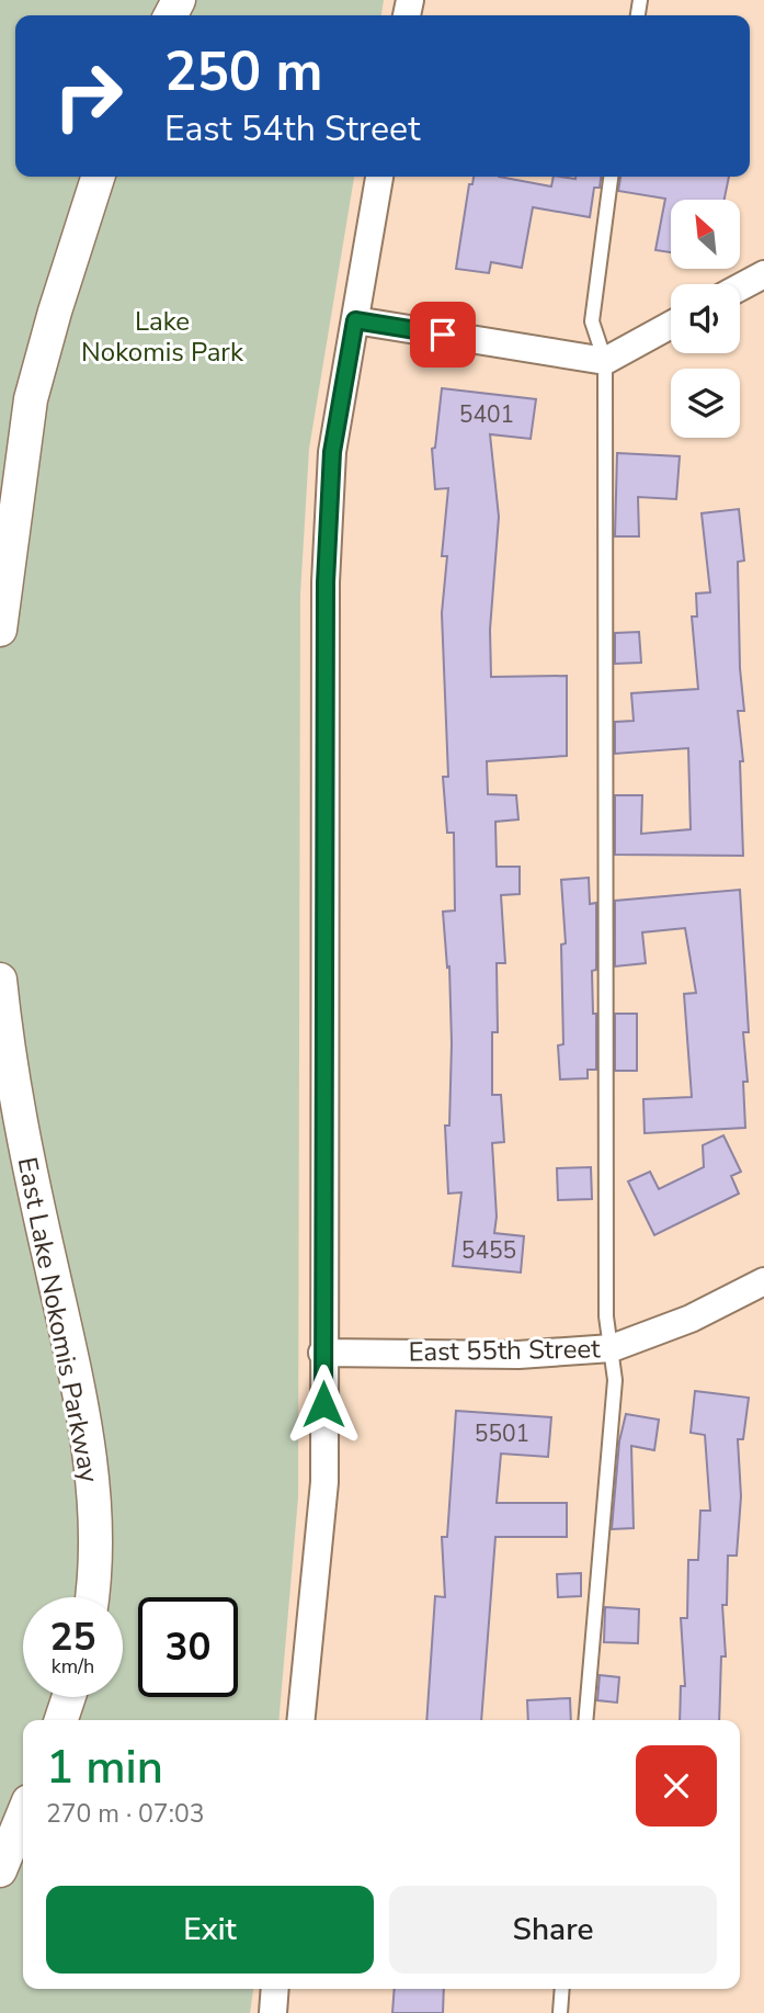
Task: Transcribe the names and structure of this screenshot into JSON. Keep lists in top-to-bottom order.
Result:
{
  "streets": {
    "street": ["East Lake Nokomis Parkway", "East 55th Street"]
  },
  "parks": ["Lake Nokomis Park"],
  "house_numbers": ["5401", "5455", "5501"],
  "north": "top left",
  "page": {
    "turn": ["250 m", "East 54th Street"],
    "speed": "25 km/h",
    "limit": "30",
    "heading": ["1 min", "270 m · 07:03"],
    "buttons": ["Exit", "Share"]
  }
}
